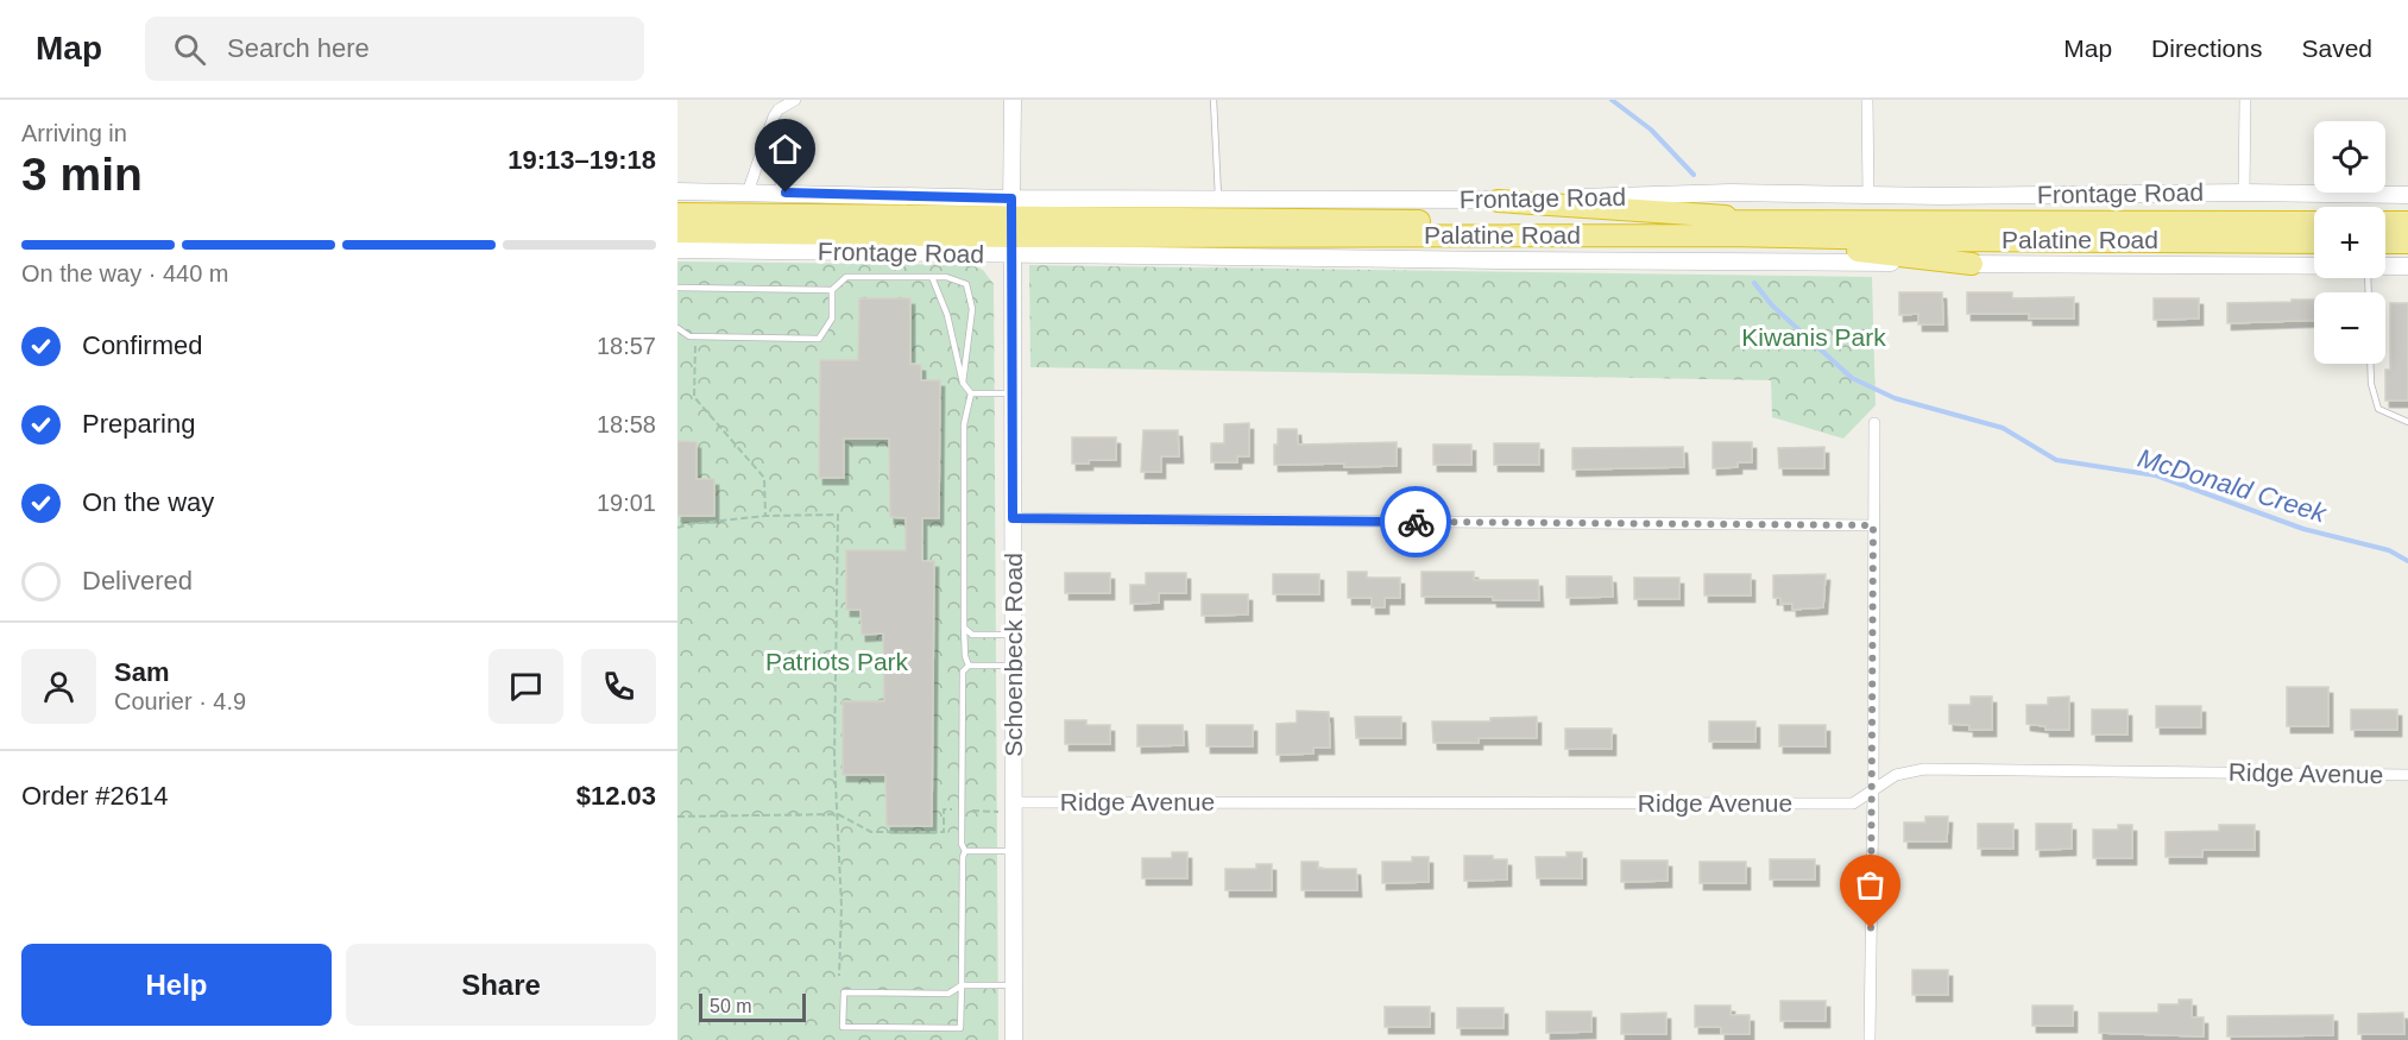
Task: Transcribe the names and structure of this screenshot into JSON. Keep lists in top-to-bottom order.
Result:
{
  "streets": {
    "highway": ["Palatine Road"],
    "street": ["Frontage Road", "Schoenbeck Road", "Ridge Avenue"]
  },
  "crossings": [
    ["Frontage Road", "Palatine Road"],
    ["Frontage Road", "Schoenbeck Road"],
    ["Palatine Road", "Schoenbeck Road"],
    ["Schoenbeck Road", "Ridge Avenue"]
  ],
  "water": ["McDonald Creek"],
  "parks": ["Kiwanis Park", "Patriots Park"],
  "scale_bar": "50 m",
  "page": {
    "header": "Map",
    "search": "Search here",
    "nav": ["Map", "Directions", "Saved"],
    "heading": ["3 min", "Arriving in", "19:13–19:18"],
    "panel": [
      "Sam",
      "Courier · 4.9",
      "Order #2614",
      "$12.03"
    ],
    "map_buttons": ["+", "−"],
    "bar": "On the way · 440 m",
    "list": [
      ["Confirmed", "18:57"],
      ["Preparing", "18:58"],
      ["On the way", "19:01"],
      "Delivered"
    ],
    "buttons": ["Help", "Share"],
    "scale": "50 m"
  }
}
